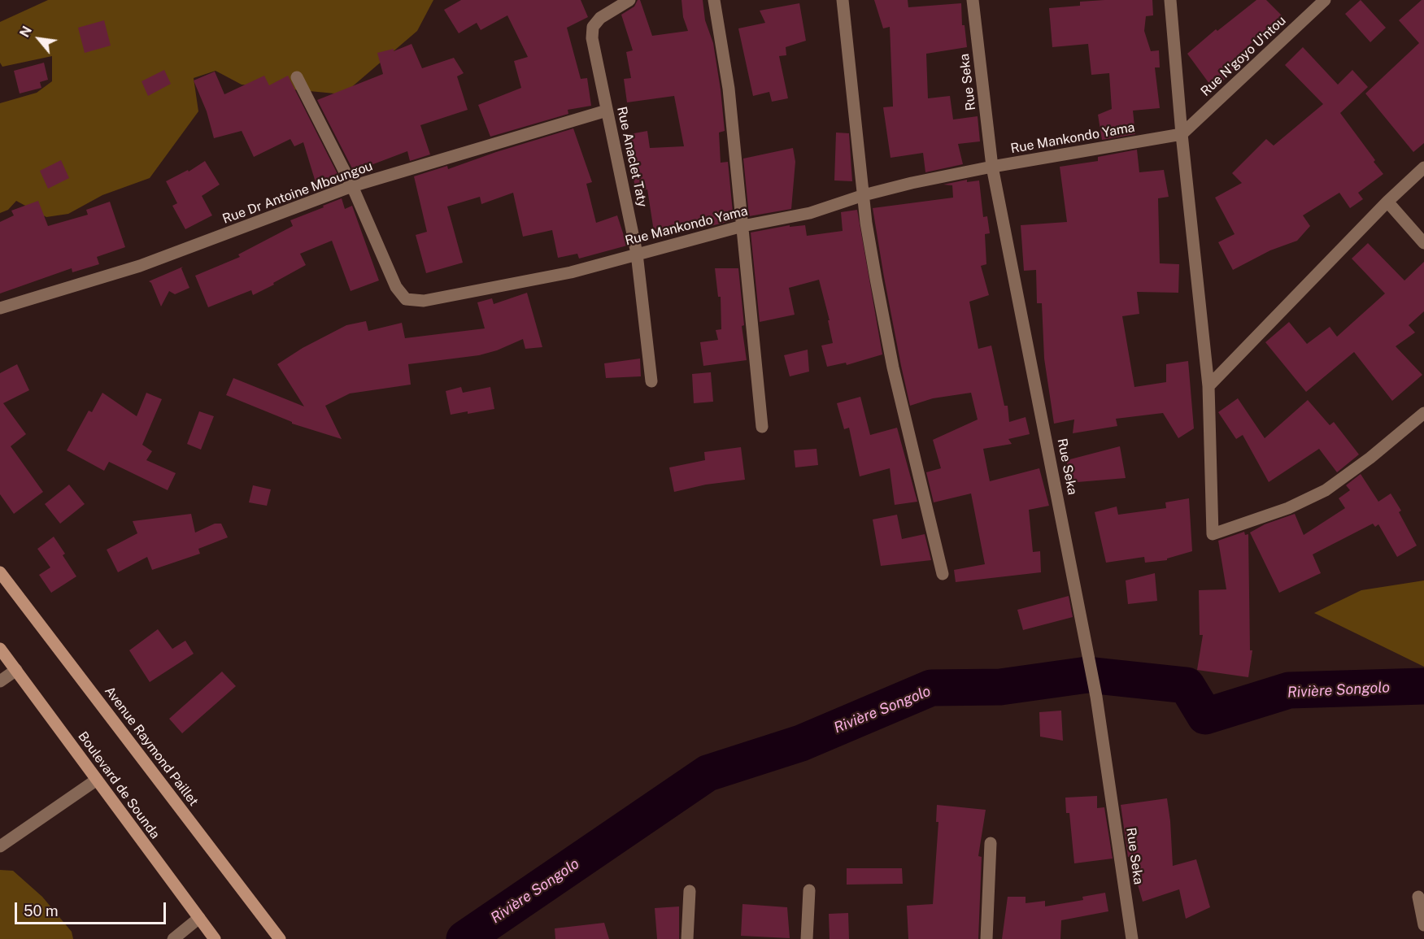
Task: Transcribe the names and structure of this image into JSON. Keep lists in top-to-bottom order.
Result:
{
  "streets": {
    "main road": ["Avenue Raymond Paillet", "Boulevard de Sounda"],
    "street": [
      "Rue N'goyo U'ntou",
      "Rue Seka",
      "Rue Mankondo Yama",
      "Rue Anaclet Taty",
      "Rue Dr Antoine Mboungou"
    ]
  },
  "crossings": [
    ["Rue N'goyo U'ntou", "Rue Mankondo Yama"],
    ["Rue Seka", "Rue Mankondo Yama"],
    ["Rue Mankondo Yama", "Rue Anaclet Taty"],
    ["Rue Mankondo Yama", "Rue Dr Antoine Mboungou"],
    ["Rue Anaclet Taty", "Rue Dr Antoine Mboungou"]
  ],
  "water": ["Rivière Songolo"],
  "scale_bar": "50 m",
  "north": "top left"
}
